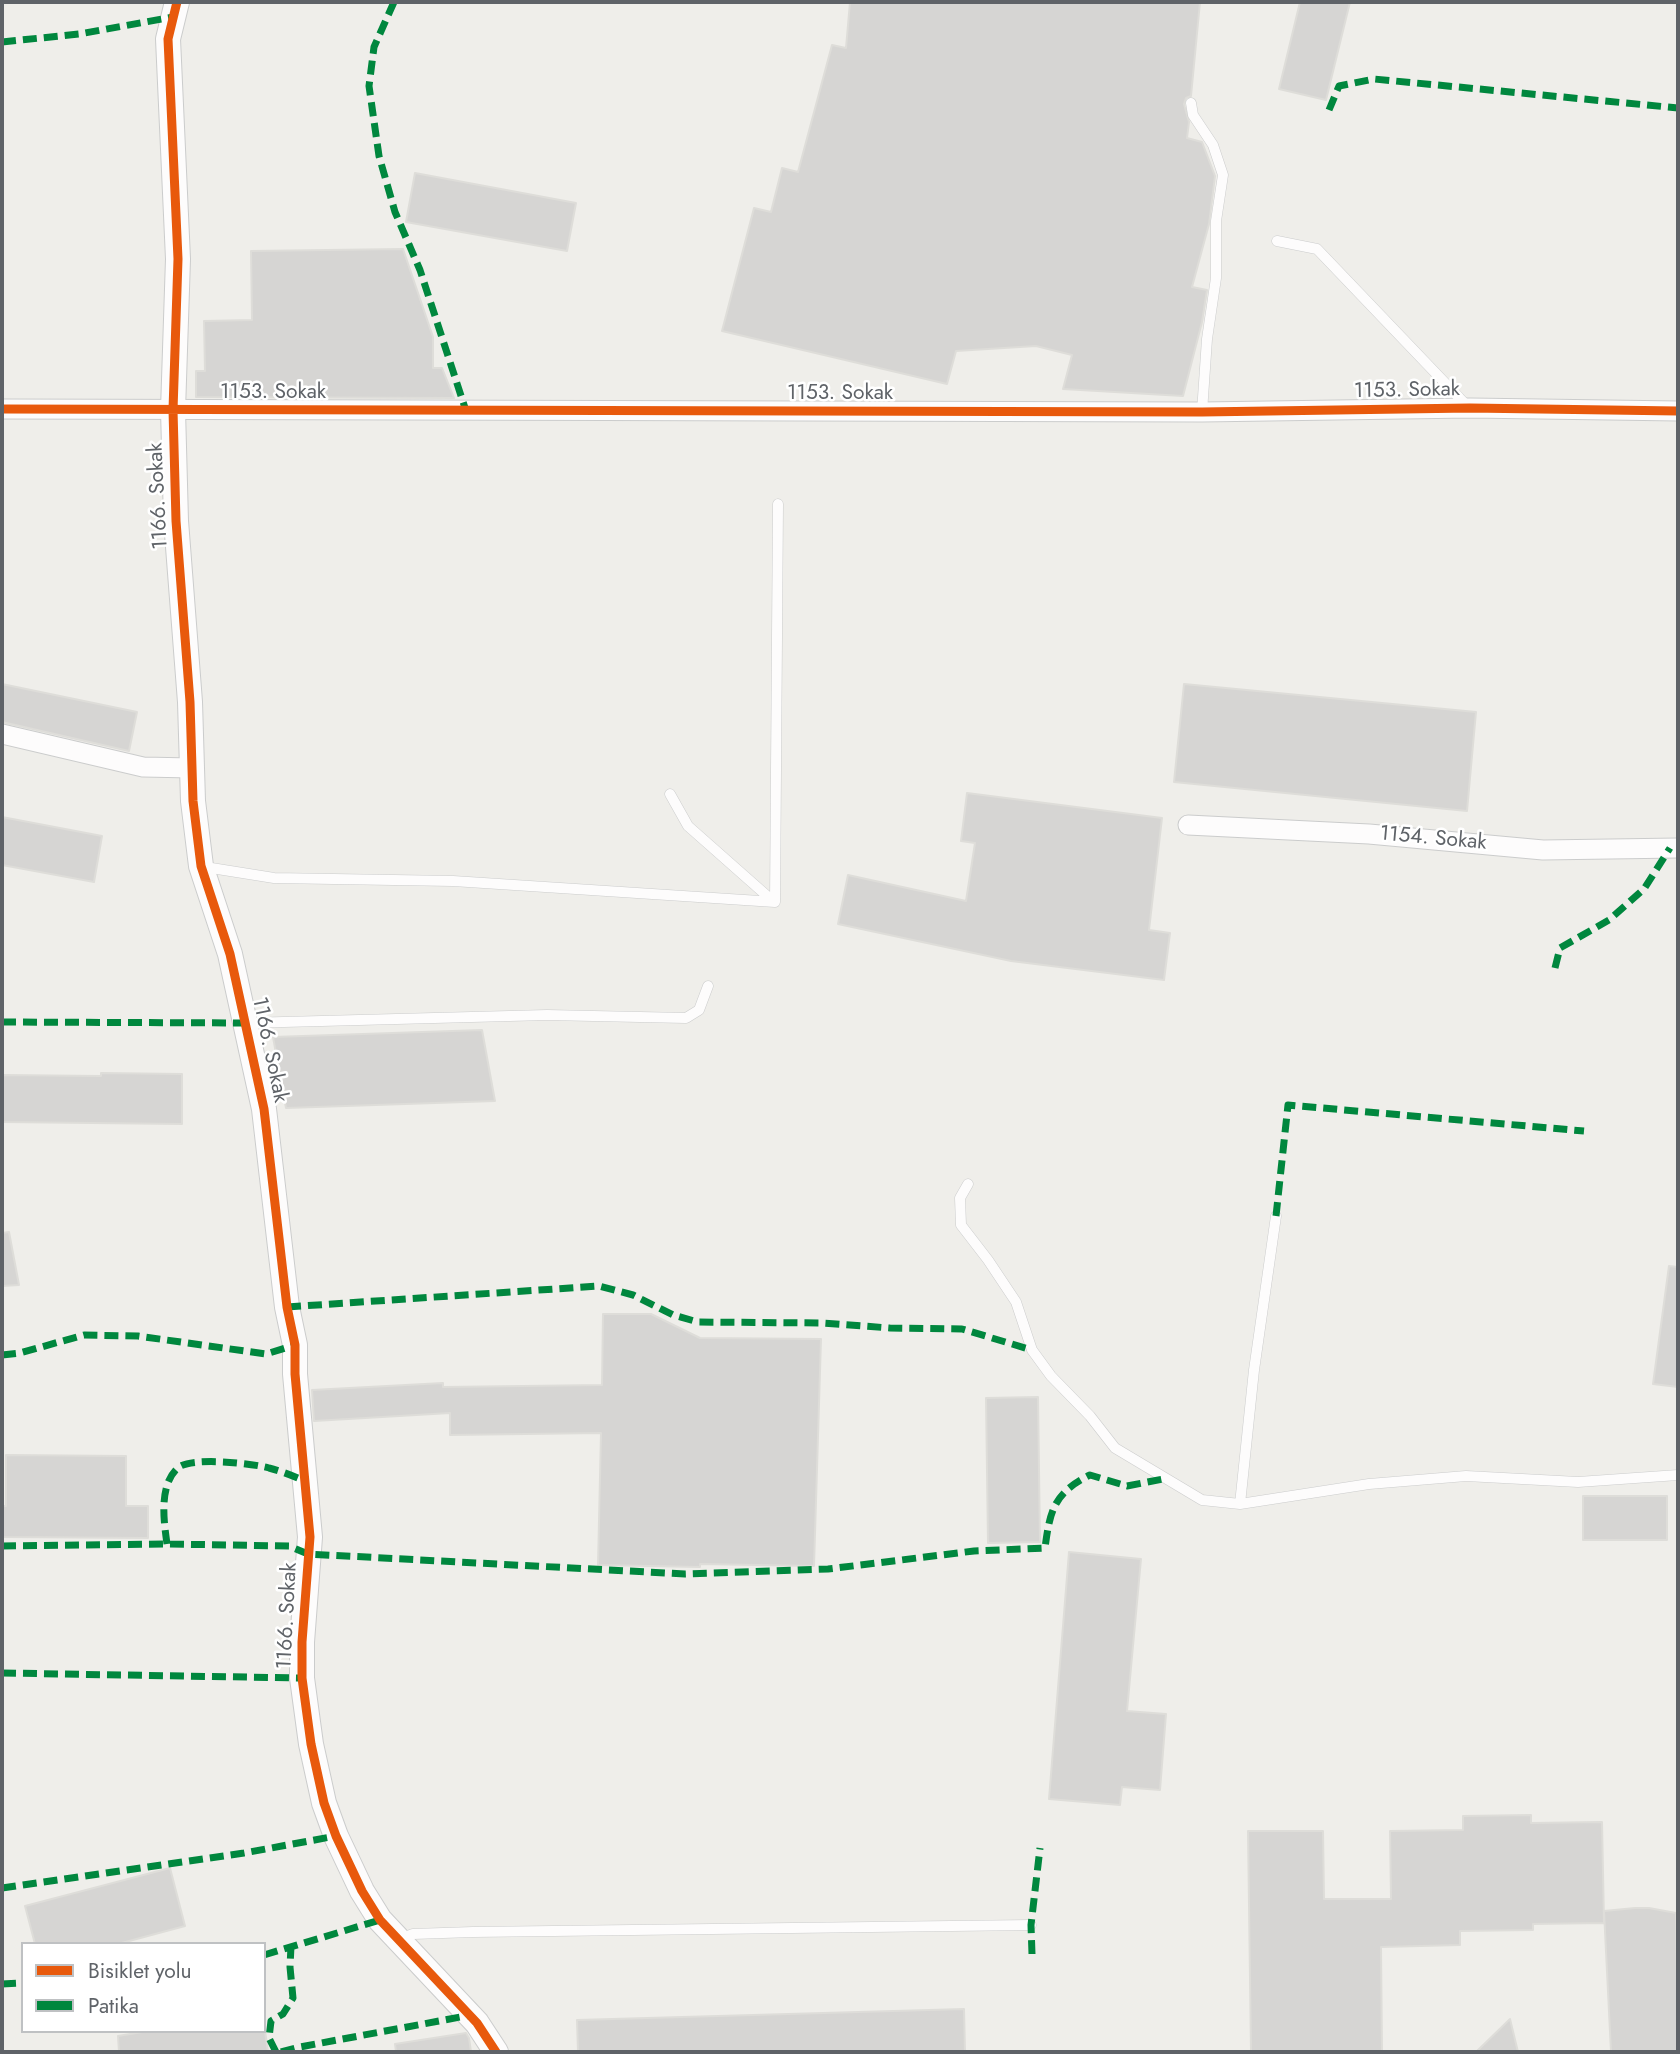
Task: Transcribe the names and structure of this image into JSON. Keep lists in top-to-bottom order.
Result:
{
  "streets": {
    "street": ["1153. Sokak", "1166. Sokak", "1154. Sokak"]
  },
  "crossings": [
    ["1153. Sokak", "1166. Sokak"]
  ],
  "legend": ["Bisiklet yolu", "Patika"]
}
